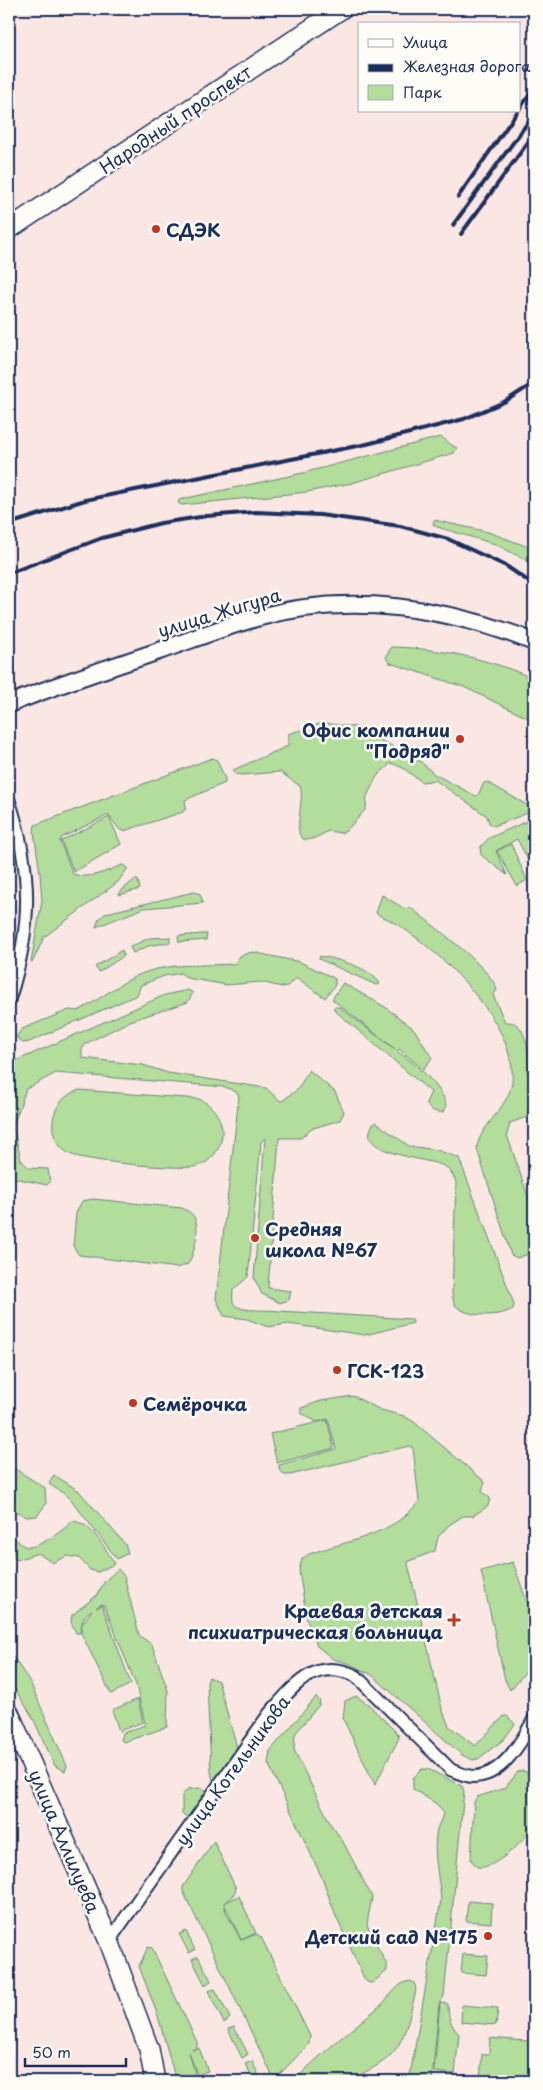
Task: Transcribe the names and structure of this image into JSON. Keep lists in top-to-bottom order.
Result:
{
  "streets": {
    "main road": ["Народный проспект", "улица Жигура", "улица Аллилуева"],
    "street": ["улица Котельникова"]
  },
  "crossings": [
    ["улица Котельникова", "улица Аллилуева"]
  ],
  "places": {
    "other": [
      "СДЭК",
      "Офис компании \"Подряд\"",
      "Средняя школа №67",
      "ГСК-123",
      "Семёрочка",
      "Детский сад №175"
    ],
    "health": ["Краевая детская психиатрическая больница"]
  },
  "legend": ["Улица", "Железная дорога", "Парк"],
  "scale_bar": "50 m"
}
